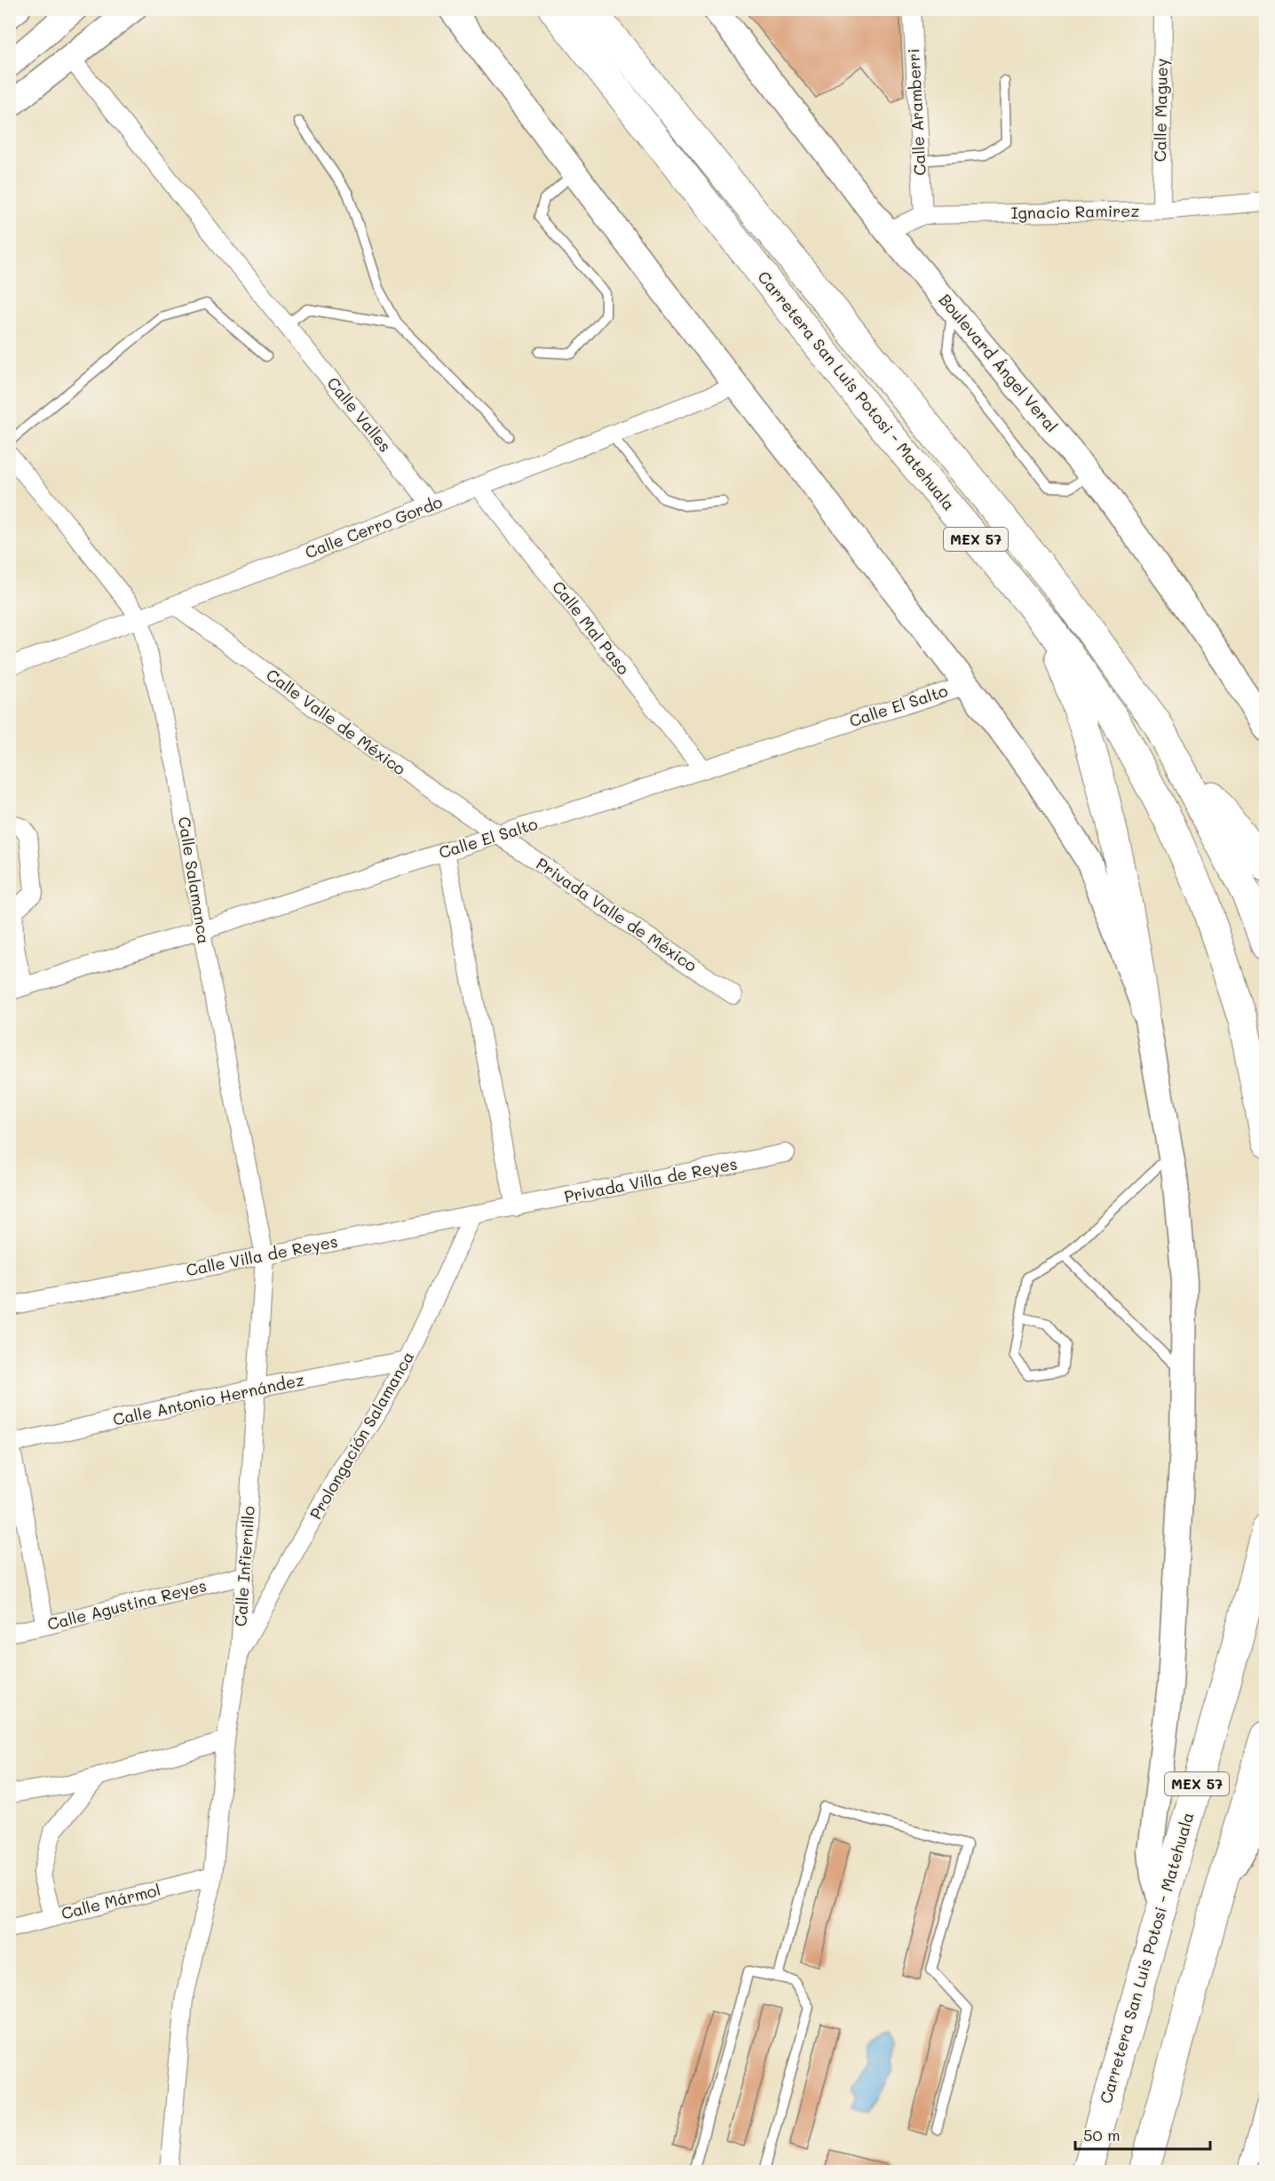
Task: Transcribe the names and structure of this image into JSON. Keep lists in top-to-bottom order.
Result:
{
  "streets": {
    "highway": ["Carretera San Luis Potosi - Matehuala", "MEX 57"],
    "street": [
      "Calle Maguey",
      "Calle Aramberri",
      "Ignacio Ramirez",
      "Boulevard Ángel Veral",
      "Calle Valles",
      "Calle Cerro Gordo",
      "Calle Mal Paso",
      "Calle El Salto",
      "Calle Valle de México",
      "Calle Salamanca",
      "Privada Valle de México",
      "Privada Villa de Reyes",
      "Calle Villa de Reyes",
      "Calle Antonio Hernández",
      "Prolongación Salamanca",
      "Calle Infiernillo",
      "Calle Agustina Reyes",
      "Calle Mármol"
    ]
  },
  "crossings": [
    ["Calle Maguey", "Ignacio Ramirez"],
    ["Calle Aramberri", "Ignacio Ramirez"],
    ["Ignacio Ramirez", "Boulevard Ángel Veral"],
    ["Calle Valles", "Calle Cerro Gordo"],
    ["Calle Cerro Gordo", "Calle Mal Paso"],
    ["Calle Cerro Gordo", "Calle Valle de México"],
    ["Calle Cerro Gordo", "Calle Salamanca"],
    ["Calle Mal Paso", "Calle El Salto"],
    ["Calle El Salto", "Calle Valle de México"],
    ["Calle El Salto", "Calle Salamanca"],
    ["Calle El Salto", "Privada Valle de México"],
    ["Calle Valle de México", "Privada Valle de México"],
    ["Calle Salamanca", "Calle Villa de Reyes"],
    ["Calle Salamanca", "Calle Infiernillo"],
    ["Privada Villa de Reyes", "Calle Villa de Reyes"],
    ["Calle Villa de Reyes", "Prolongación Salamanca"],
    ["Calle Villa de Reyes", "Calle Infiernillo"],
    ["Calle Antonio Hernández", "Prolongación Salamanca"],
    ["Calle Antonio Hernández", "Calle Infiernillo"],
    ["Prolongación Salamanca", "Calle Infiernillo"],
    ["Calle Infiernillo", "Calle Agustina Reyes"],
    ["Calle Infiernillo", "Calle Mármol"]
  ],
  "scale_bar": "50 m"
}
